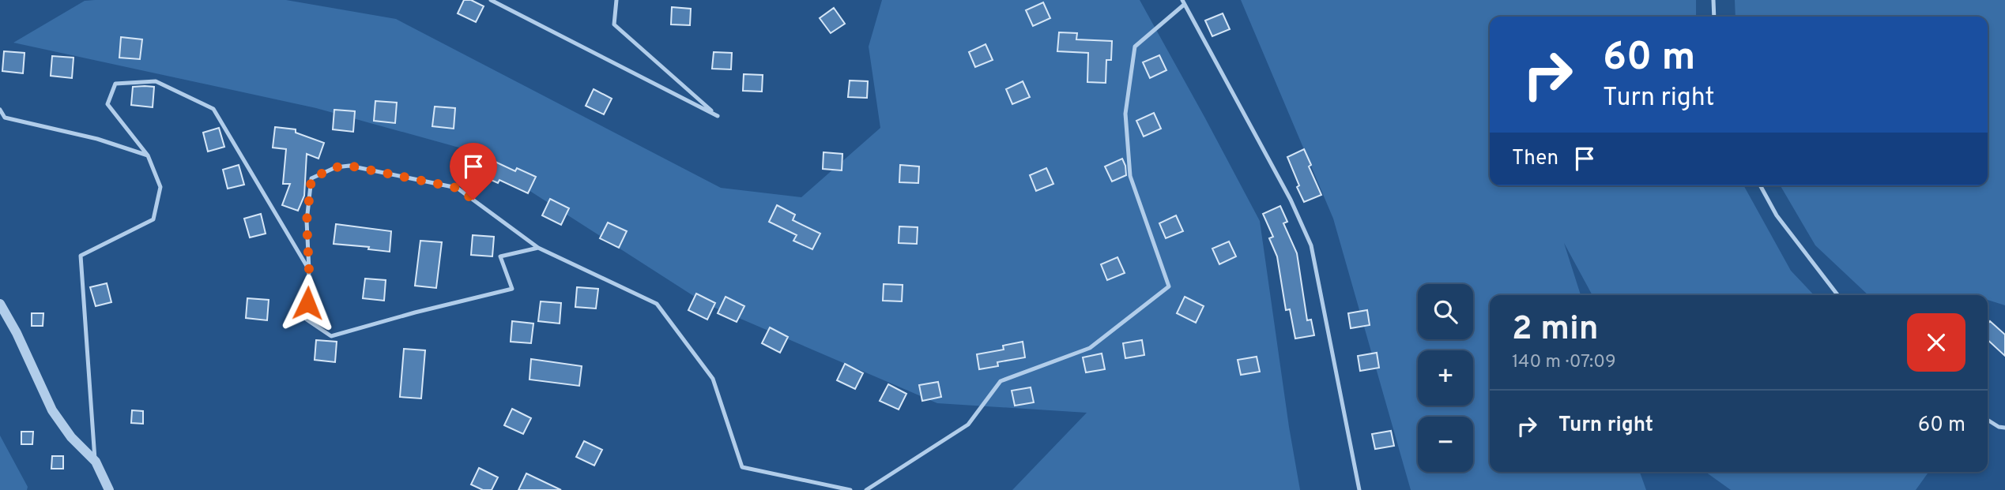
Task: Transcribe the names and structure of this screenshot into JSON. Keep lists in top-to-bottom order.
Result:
{
  "page": {
    "turn": ["60 m", "Turn right"],
    "then": "Then",
    "map_buttons": ["+", "−"],
    "heading": ["2 min", "140 m · 07:09"],
    "list": [
      {
        "name": "Turn right",
        "value": "60 m"
      }
    ]
  }
}
